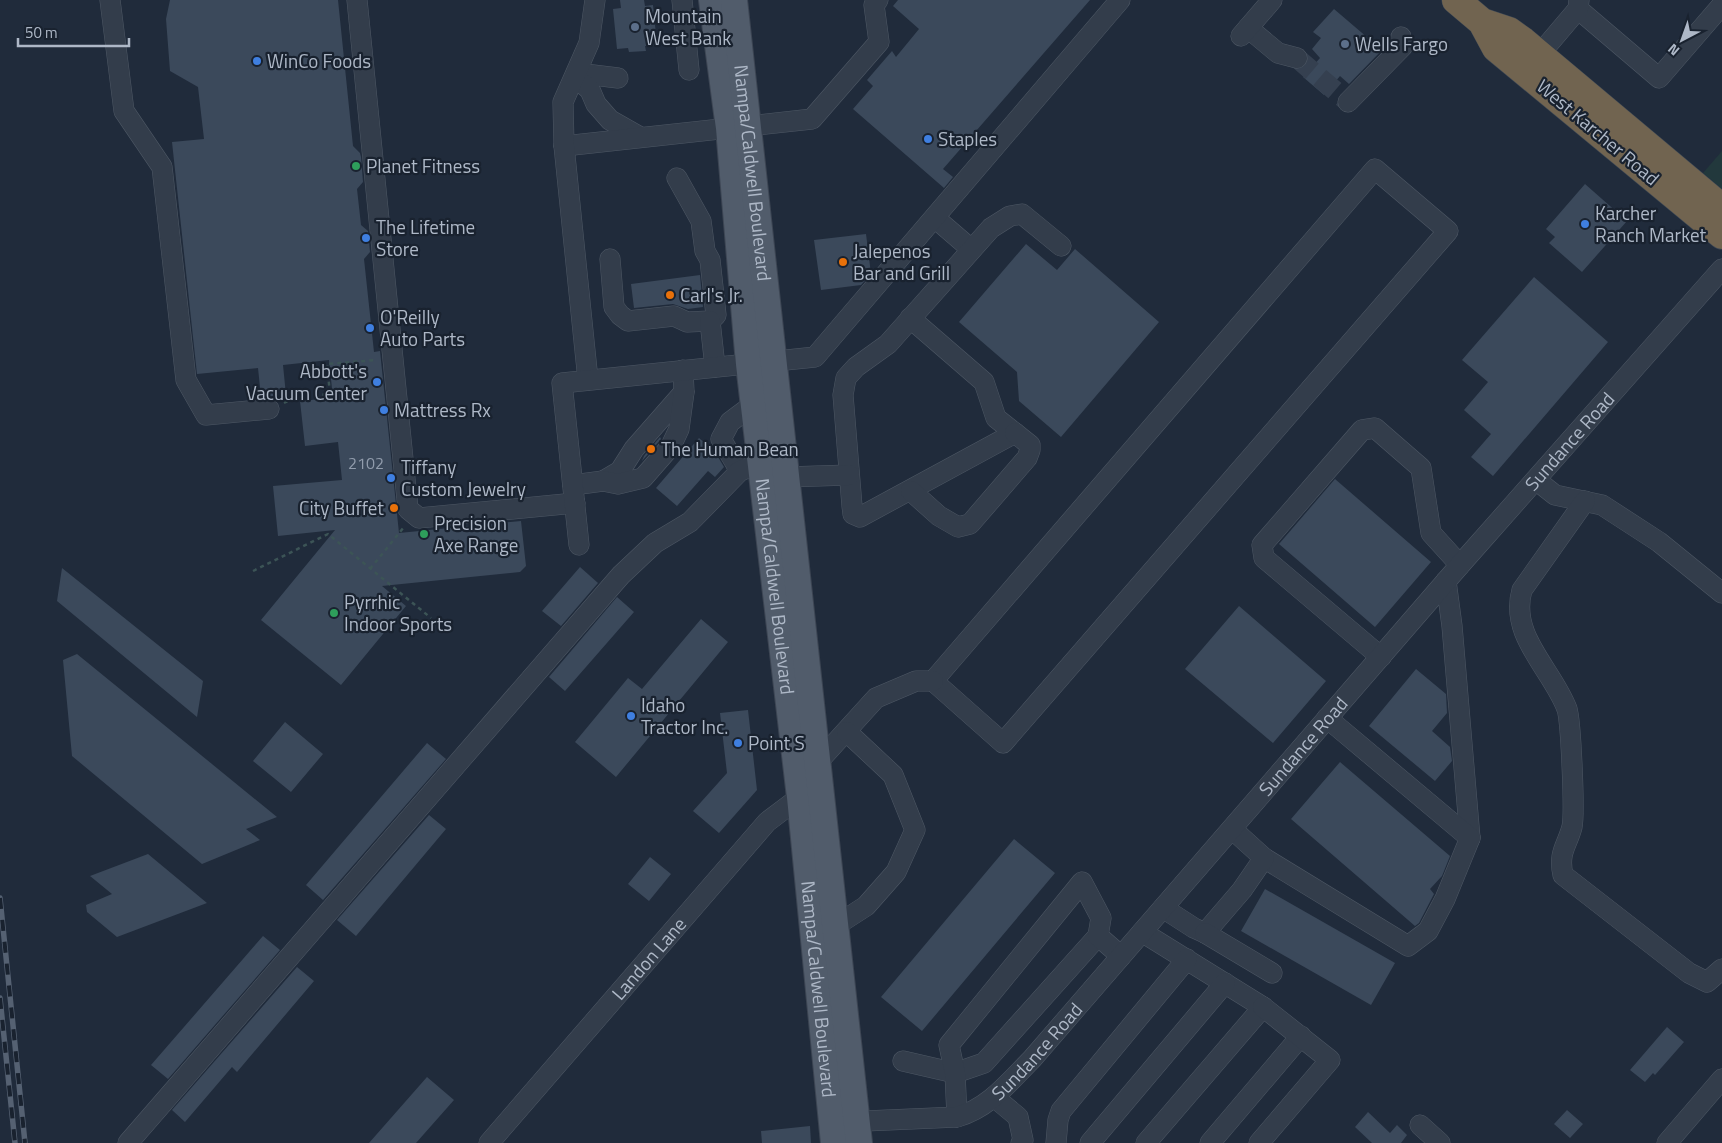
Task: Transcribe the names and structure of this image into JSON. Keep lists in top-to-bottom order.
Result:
{
  "streets": {
    "highway": ["West Karcher Road"],
    "main road": ["Nampa/Caldwell Boulevard"],
    "street": ["Sundance Road", "Landon Lane"]
  },
  "crossings": [
    ["Nampa/Caldwell Boulevard", "Sundance Road"],
    ["Nampa/Caldwell Boulevard", "Landon Lane"]
  ],
  "places": [
    "Mountain West Bank",
    "Wells Fargo",
    "WinCo Foods",
    "Staples",
    "Planet Fitness",
    "Karcher Ranch Market",
    "The Lifetime Store",
    "Jalepenos Bar and Grill",
    "Carl's Jr.",
    "O'Reilly Auto Parts",
    "Abbott's Vacuum Center",
    "Mattress Rx",
    "The Human Bean",
    "Tiffany Custom Jewelry",
    "City Buffet",
    "Precision Axe Range",
    "Pyrrhic Indoor Sports",
    "Idaho Tractor Inc.",
    "Point S"
  ],
  "house_numbers": ["2102"],
  "scale_bar": "50 m",
  "north": "bottom left"
}
